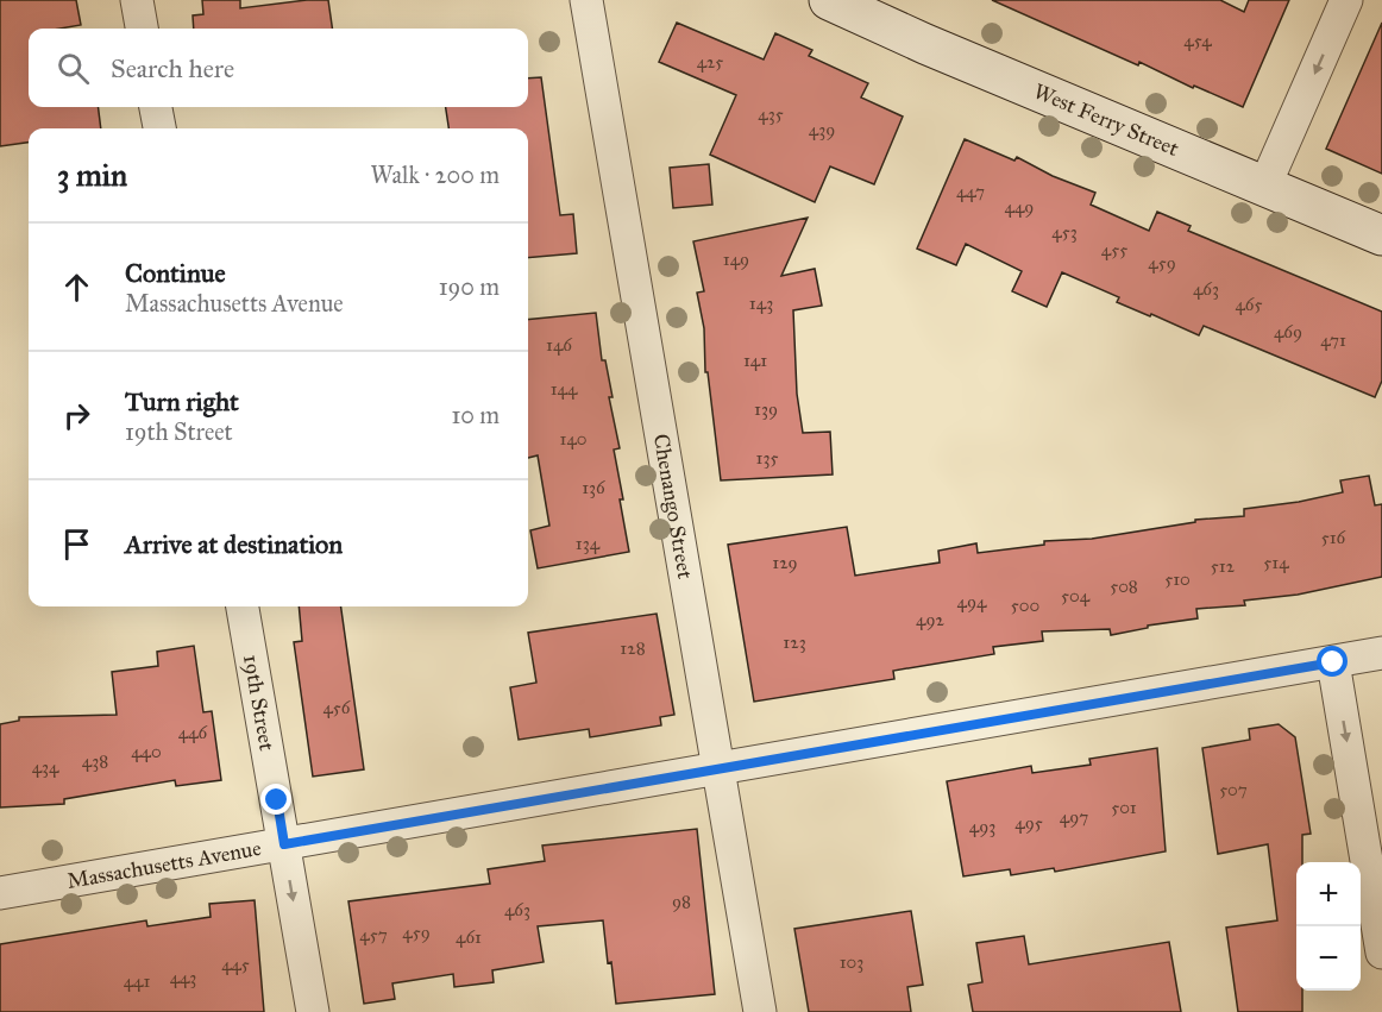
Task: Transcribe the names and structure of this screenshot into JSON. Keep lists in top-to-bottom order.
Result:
{
  "streets": {
    "street": [
      "West Ferry Street",
      "Chenango Street",
      "19th Street",
      "Massachusetts Avenue"
    ]
  },
  "crossings": [
    ["Chenango Street", "Massachusetts Avenue"],
    ["19th Street", "Massachusetts Avenue"]
  ],
  "one_way": ["19th Street"],
  "house_numbers": [
    "454",
    "425",
    "435",
    "439",
    "447",
    "449",
    "453",
    "455",
    "149",
    "459",
    "463",
    "143",
    "465",
    "469",
    "471",
    "146",
    "141",
    "144",
    "139",
    "140",
    "135",
    "136",
    "516",
    "134",
    "129",
    "514",
    "512",
    "510",
    "508",
    "504",
    "494",
    "500",
    "492",
    "123",
    "128",
    "456",
    "446",
    "440",
    "438",
    "434",
    "507",
    "501",
    "497",
    "495",
    "493",
    "98",
    "463",
    "459",
    "457",
    "461",
    "103",
    "445",
    "443",
    "441"
  ],
  "page": {
    "search": "Search here",
    "heading": ["3 min", "Walk · 200 m"],
    "list": [
      ["Continue", "Massachusetts Avenue", "190 m"],
      ["Turn right", "19th Street", "10 m"],
      "Arrive at destination"
    ],
    "map_buttons": ["+", "−"]
  }
}
